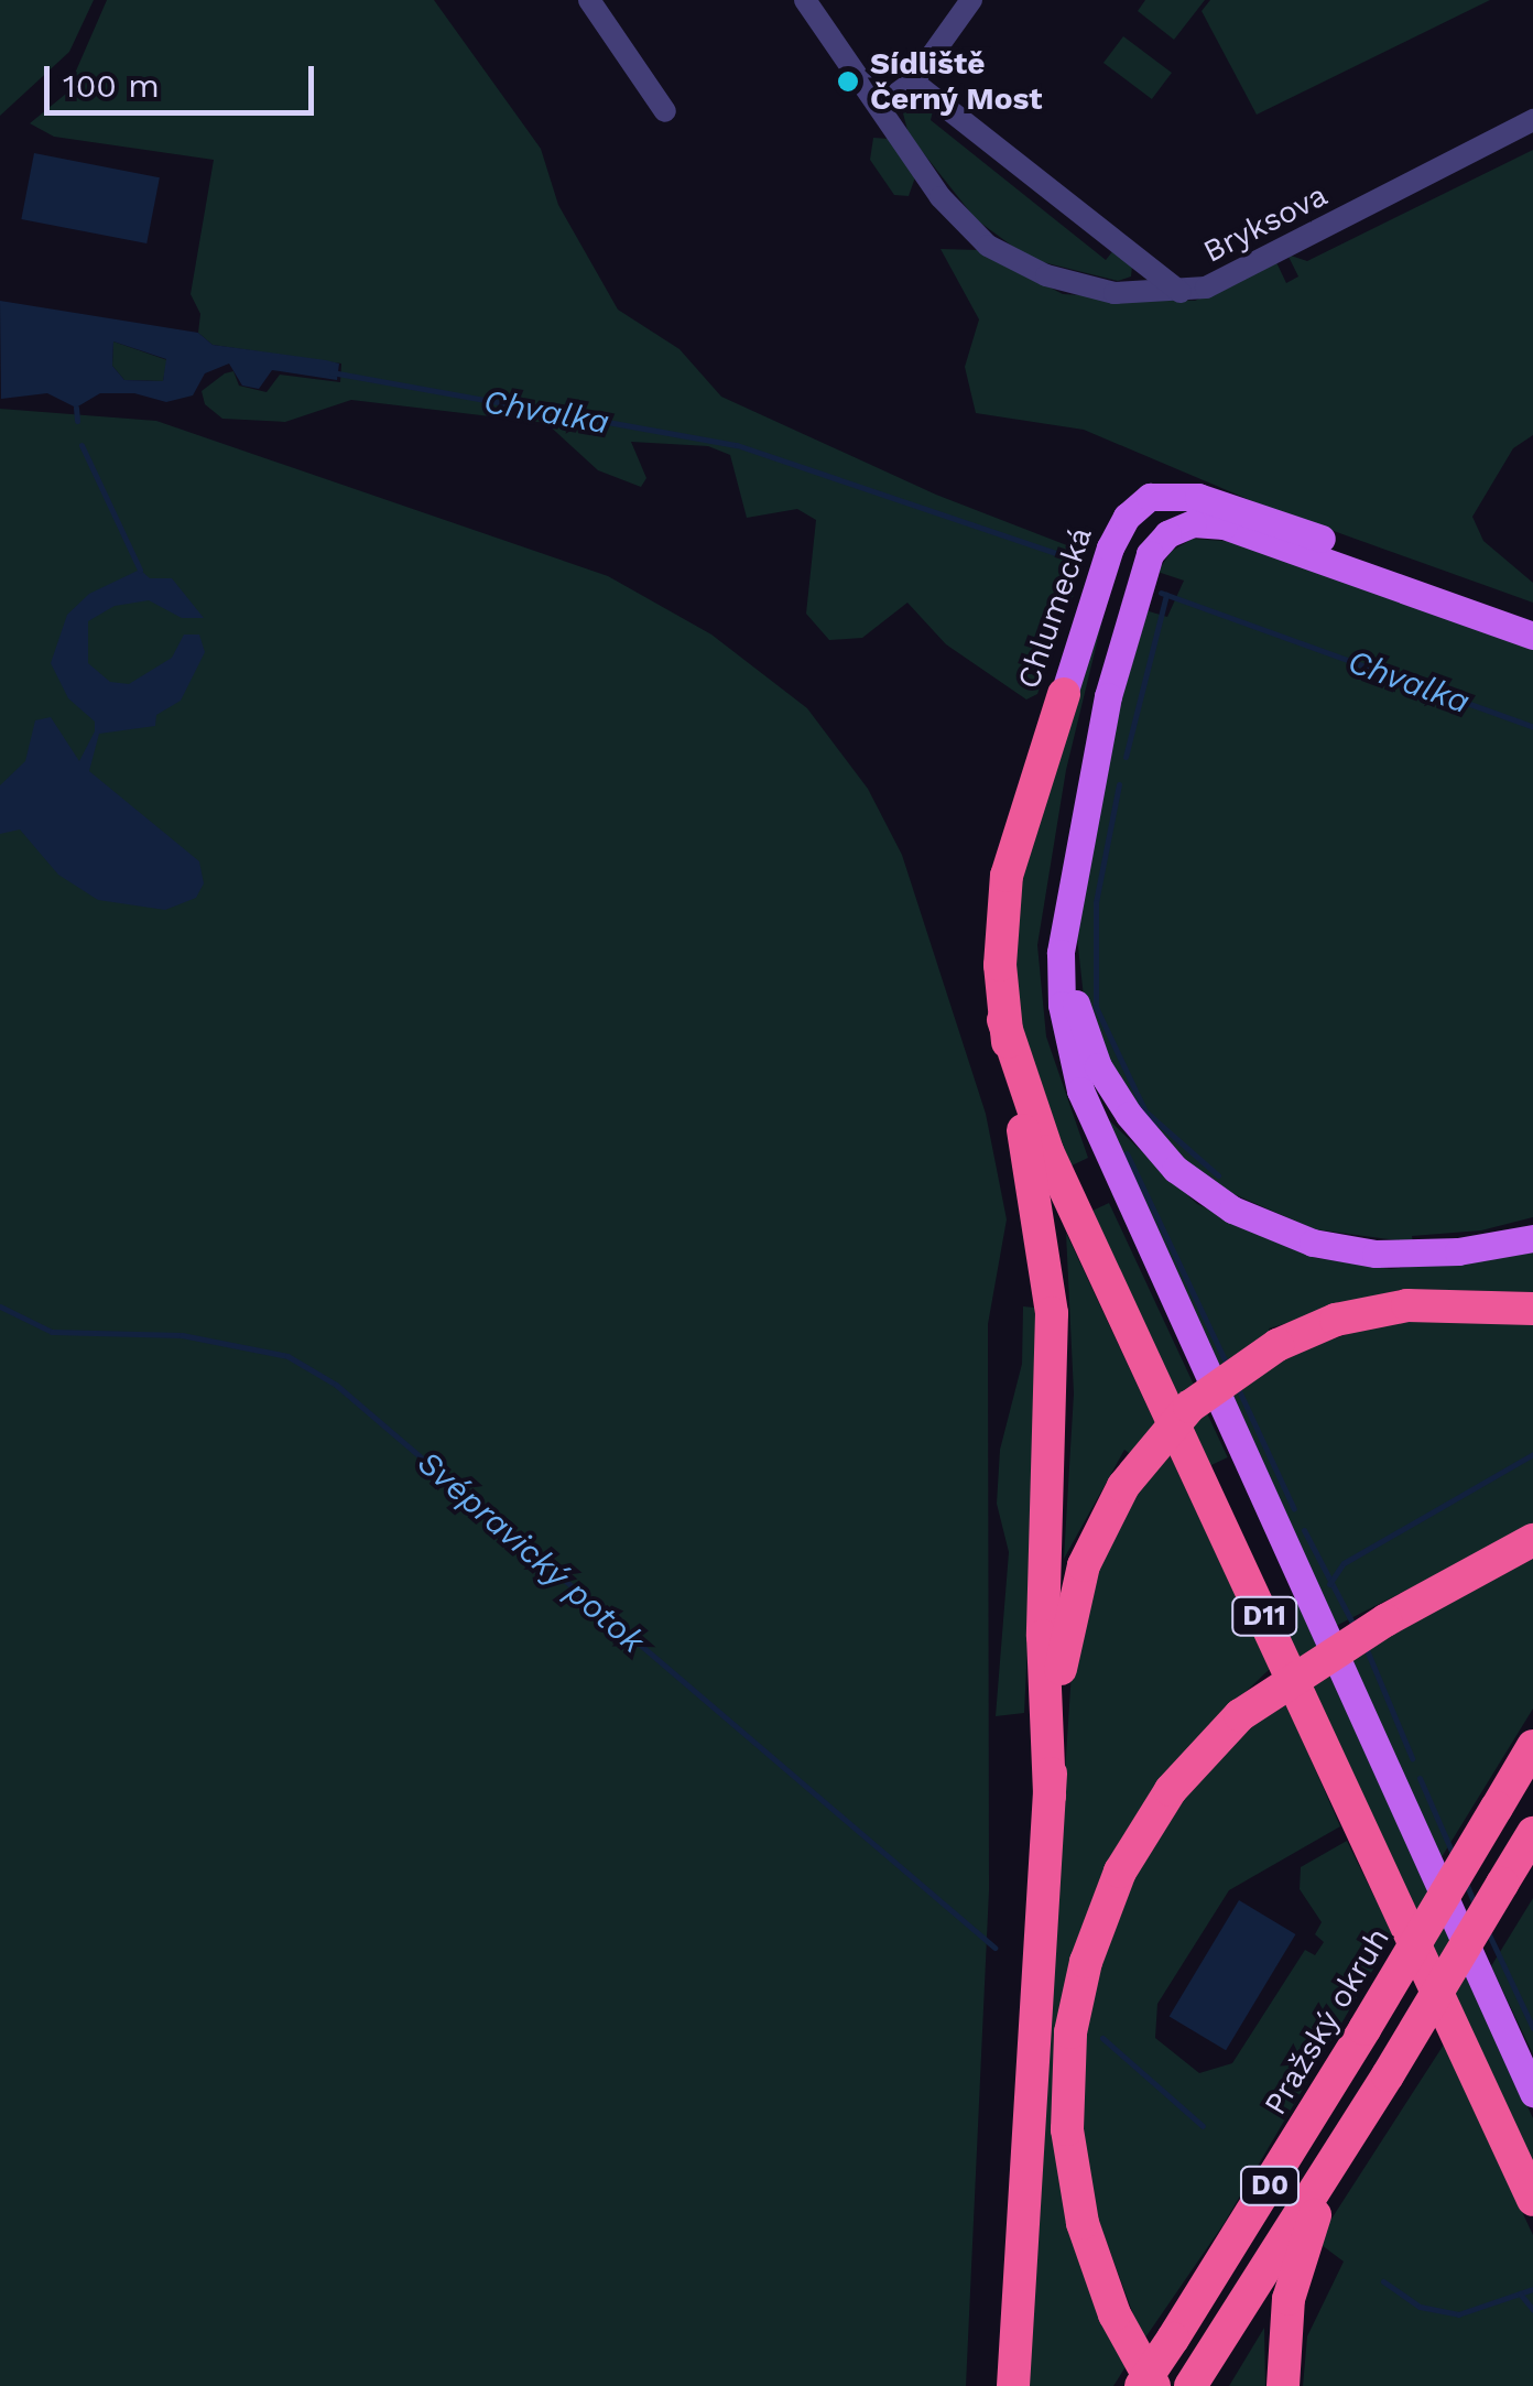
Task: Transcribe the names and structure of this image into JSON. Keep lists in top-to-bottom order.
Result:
{
  "streets": {
    "highway": [
      "Chlumecká",
      "D11",
      "Pražský okruh",
      "D0"
    ],
    "street": ["Bryksova"]
  },
  "crossings": [
    ["Chlumecká", "D11"]
  ],
  "water": ["Chvalka", "Svépravický potok"],
  "places": ["Sídliště Černý Most"],
  "scale_bar": "100 m"
}
